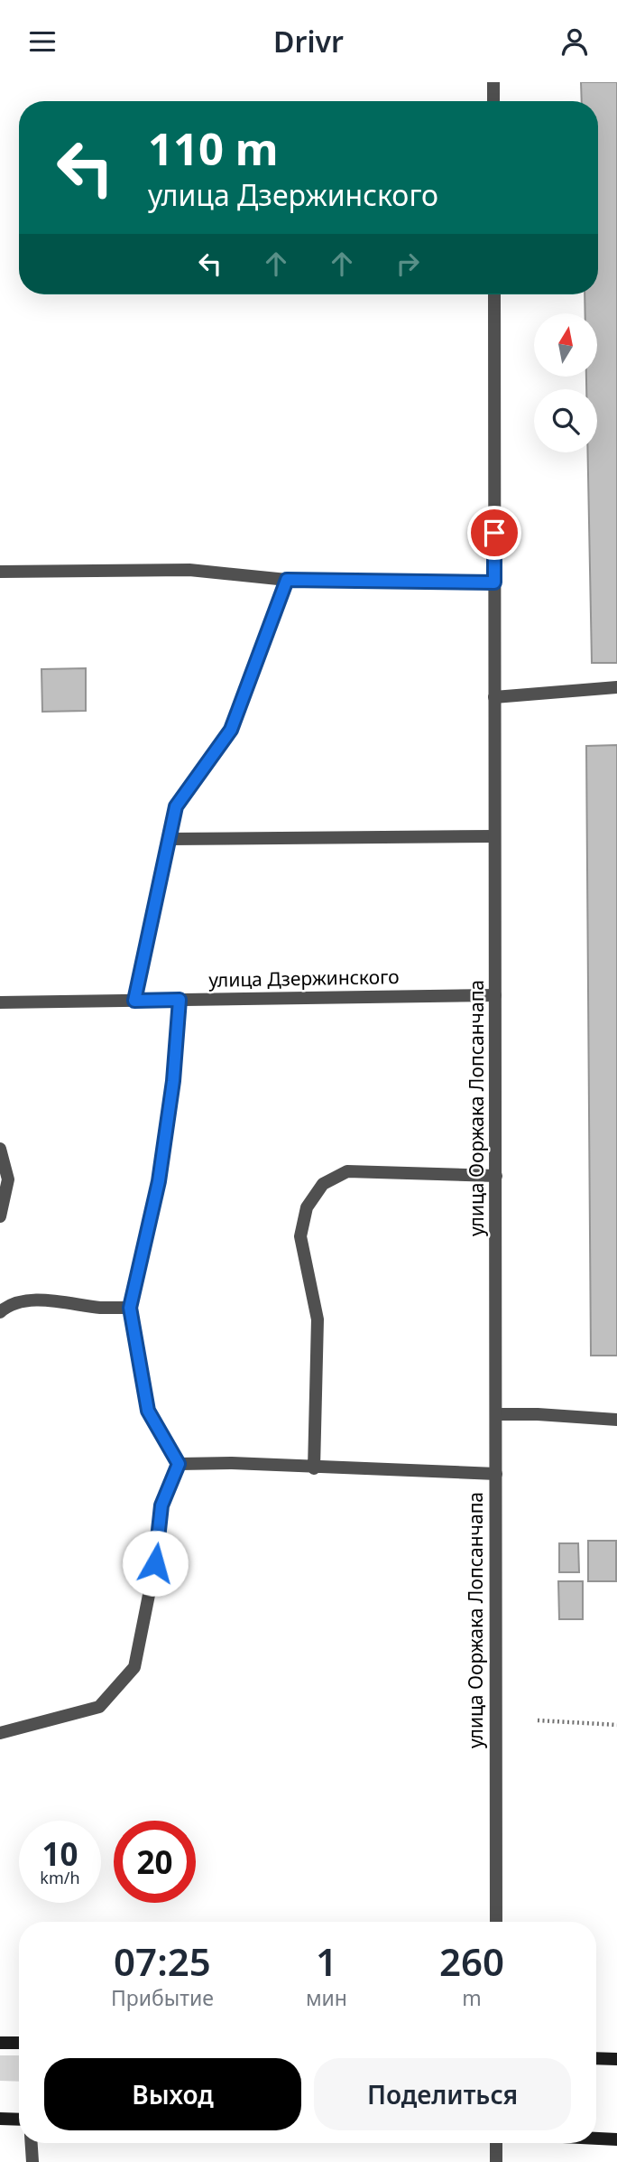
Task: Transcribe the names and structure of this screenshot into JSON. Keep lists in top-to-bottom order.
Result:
{
  "streets": {
    "street": ["улица Дзержинского", "улица Ооржака Лопсанчапа"]
  },
  "crossings": [
    ["улица Дзержинского", "улица Ооржака Лопсанчапа"]
  ],
  "north": "top",
  "page": {
    "header": "Drivr",
    "turn": ["110 m", "улица Дзержинского"],
    "speed": "10 km/h",
    "limit": "20",
    "eta": [
      "07:25",
      "Прибытие",
      "1",
      "мин",
      "260",
      "m"
    ],
    "buttons": ["Выход", "Поделиться"]
  }
}
